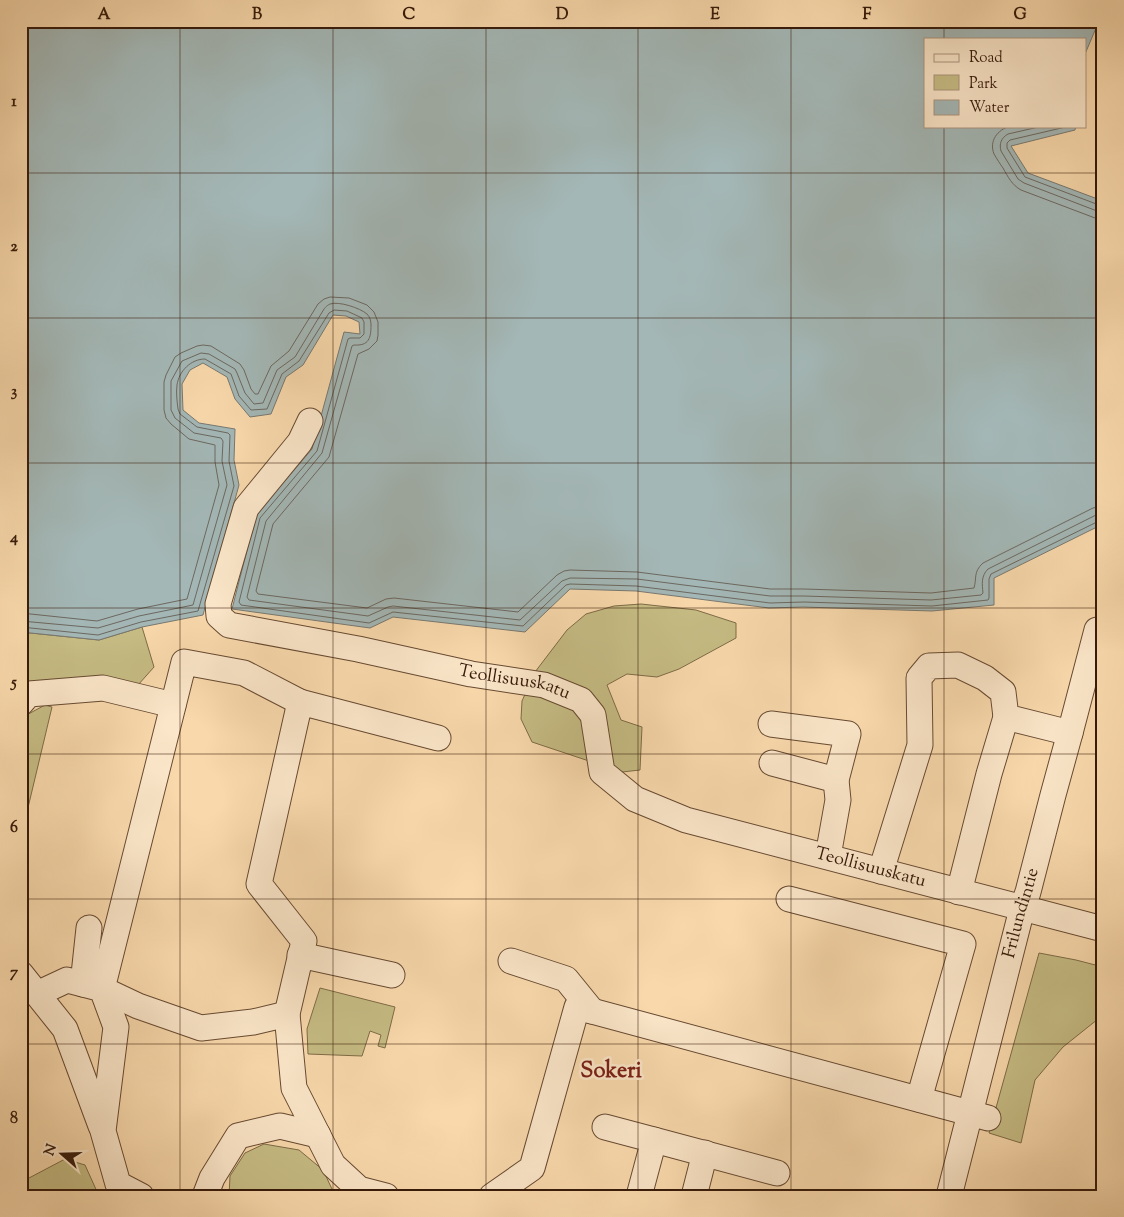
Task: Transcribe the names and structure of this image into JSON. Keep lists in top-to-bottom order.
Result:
{
  "streets": {
    "street": ["Teollisuuskatu", "Frilundintie"]
  },
  "crossings": [
    ["Teollisuuskatu", "Frilundintie"]
  ],
  "districts": ["Sokeri"],
  "legend": ["Road", "Park", "Water"],
  "north": "left",
  "grid": {
    "columns": [
      "A",
      "B",
      "C",
      "D",
      "E",
      "F",
      "G"
    ],
    "rows": [
      "1",
      "2",
      "3",
      "4",
      "5",
      "6",
      "7",
      "8"
    ]
  }
}
